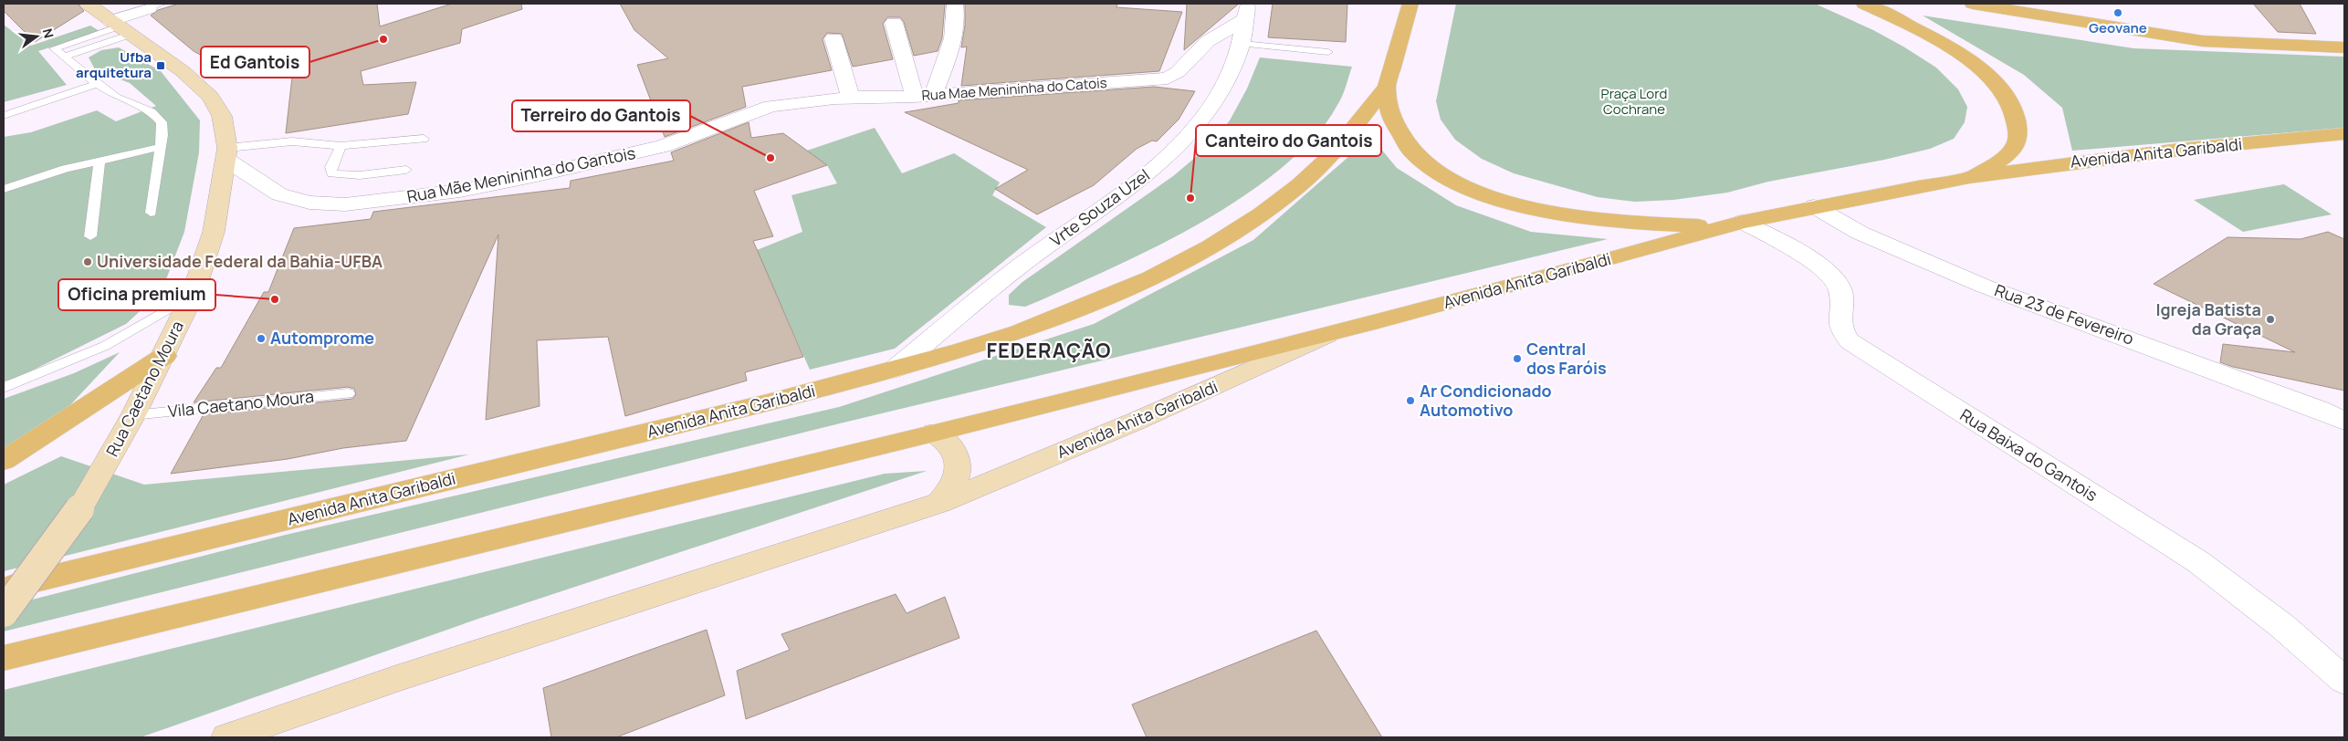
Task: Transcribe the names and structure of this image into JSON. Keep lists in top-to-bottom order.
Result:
{
  "streets": {
    "main road": ["Avenida Anita Garibaldi", "Rua Caetano Moura"],
    "street": [
      "Rua Mae Menininha do Catois",
      "Rua Mãe Menininha do Gantois",
      "Vrte Souza Uzel",
      "Rua 23 de Fevereiro",
      "Rua Baixa do Gantois"
    ],
    "lane": ["Vila Caetano Moura"]
  },
  "crossings": [
    ["Rua Mae Menininha do Catois", "Rua Mãe Menininha do Gantois"],
    ["Rua Mae Menininha do Catois", "Vrte Souza Uzel"],
    ["Avenida Anita Garibaldi", "Vrte Souza Uzel"],
    ["Avenida Anita Garibaldi", "Rua 23 de Fevereiro"],
    ["Avenida Anita Garibaldi", "Rua Baixa do Gantois"],
    ["Rua Mãe Menininha do Gantois", "Rua Caetano Moura"],
    ["Rua Caetano Moura", "Vila Caetano Moura"]
  ],
  "districts": ["FEDERAÇÃO"],
  "parks": ["Praça Lord Cochrane"],
  "places": {
    "other": [
      "Geovane",
      "Ed Gantois",
      "Terreiro do Gantois",
      "Canteiro do Gantois",
      "Universidade Federal da Bahia-UFBA",
      "Oficina premium",
      "Igreja Batista da Graça",
      "Automprome",
      "Central dos Faróis",
      "Ar Condicionado Automotivo"
    ],
    "transit": ["Ufba arquitetura"]
  },
  "north": "right"
}
